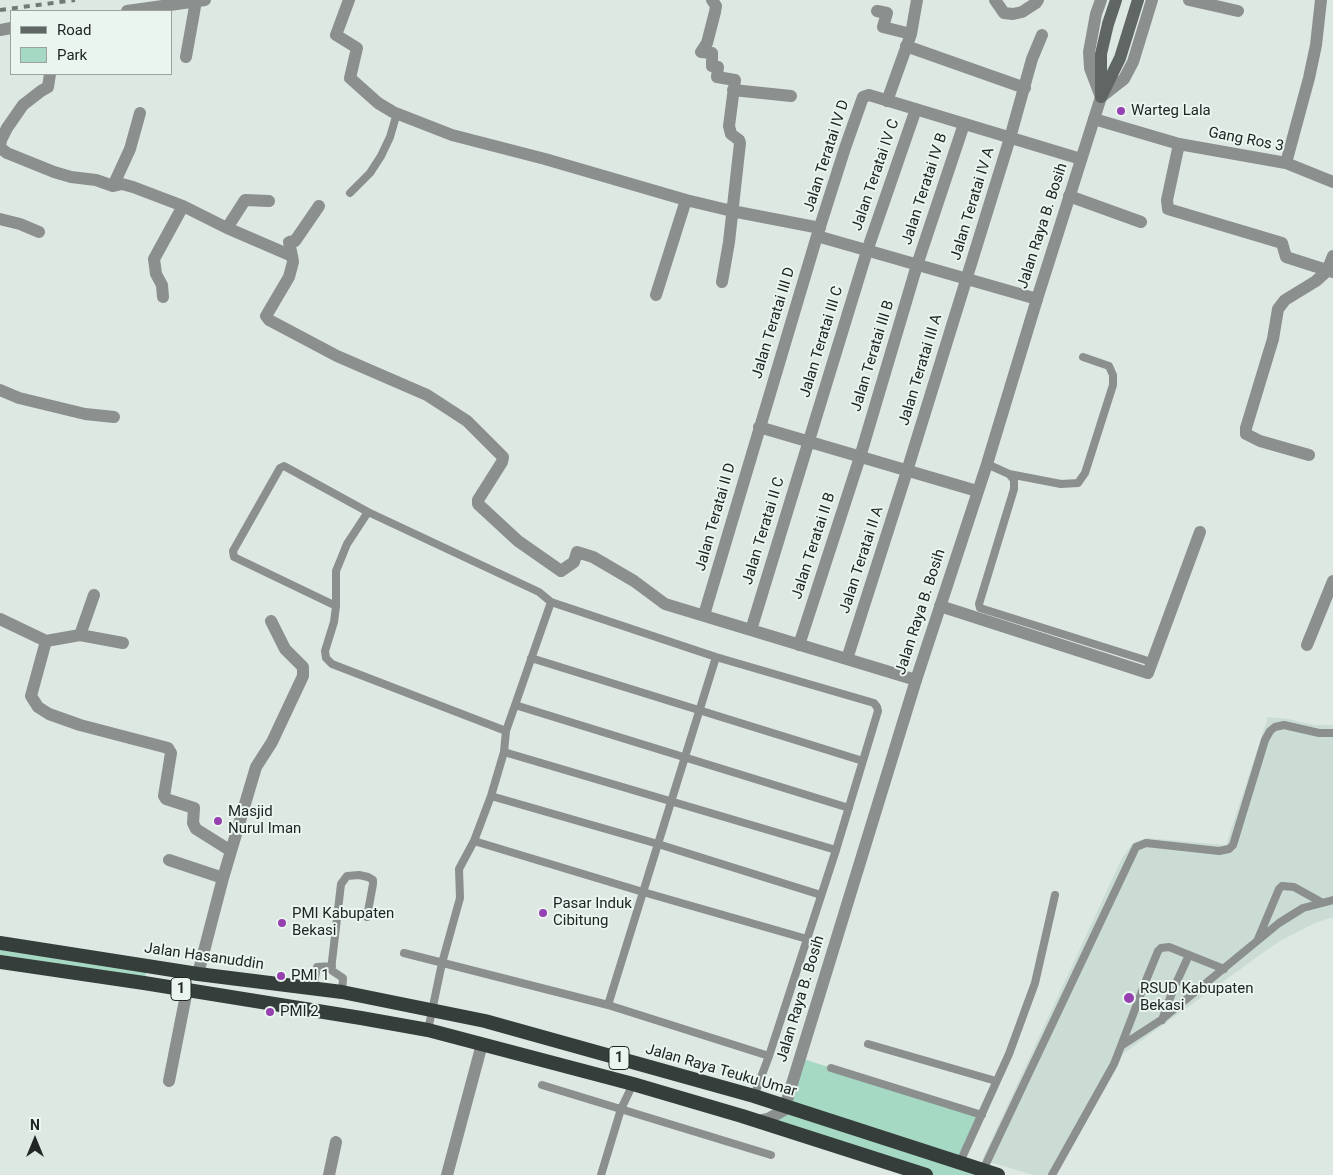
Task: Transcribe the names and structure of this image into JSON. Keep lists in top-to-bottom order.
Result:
{
  "streets": {
    "highway": ["Jalan Hasanuddin", "1", "Jalan Raya Teuku Umar"],
    "street": [
      "Gang Ros 3",
      "Jalan Teratai IV D",
      "Jalan Teratai IV C",
      "Jalan Teratai IV B",
      "Jalan Teratai IV A",
      "Jalan Raya B. Bosih",
      "Jalan Teratai III D",
      "Jalan Teratai III C",
      "Jalan Teratai III B",
      "Jalan Teratai III A",
      "Jalan Teratai II D",
      "Jalan Teratai II C",
      "Jalan Teratai II B",
      "Jalan Teratai II A"
    ]
  },
  "crossings": [
    ["Gang Ros 3", "Jalan Raya B. Bosih"],
    ["Jalan Teratai IV D", "Jalan Teratai III D"],
    ["Jalan Teratai IV C", "Jalan Teratai III C"],
    ["Jalan Teratai IV B", "Jalan Teratai III B"],
    ["Jalan Teratai IV A", "Jalan Teratai III A"],
    ["Jalan Raya B. Bosih", "Jalan Raya Teuku Umar"],
    ["Jalan Teratai III D", "Jalan Teratai II D"],
    ["Jalan Teratai III C", "Jalan Teratai II C"],
    ["Jalan Teratai III B", "Jalan Teratai II B"],
    ["Jalan Teratai III A", "Jalan Teratai II A"],
    ["Jalan Hasanuddin", "Jalan Raya Teuku Umar"]
  ],
  "places": [
    "Warteg Lala",
    "Masjid Nurul Iman",
    "Pasar Induk Cibitung",
    "PMI Kabupaten Bekasi",
    "PMI 1",
    "RSUD Kabupaten Bekasi",
    "PMI 2"
  ],
  "legend": ["Road", "Park"],
  "north": "top"
}
